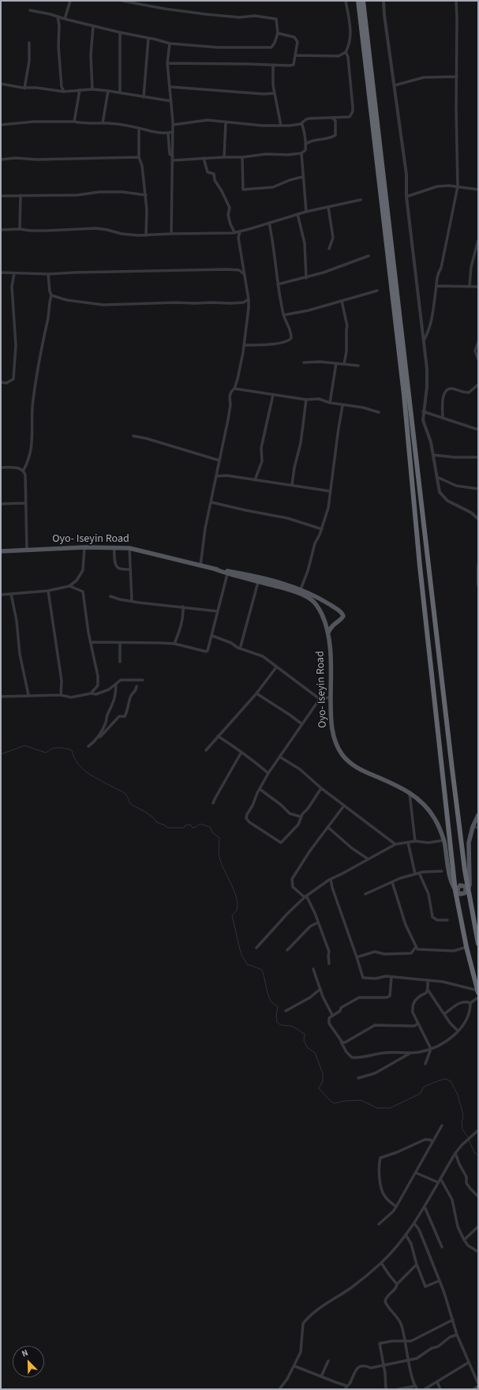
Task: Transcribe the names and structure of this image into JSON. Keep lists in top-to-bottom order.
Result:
{
  "streets": {
    "main road": ["Oyo- Iseyin Road"]
  },
  "north": "top left"
}
